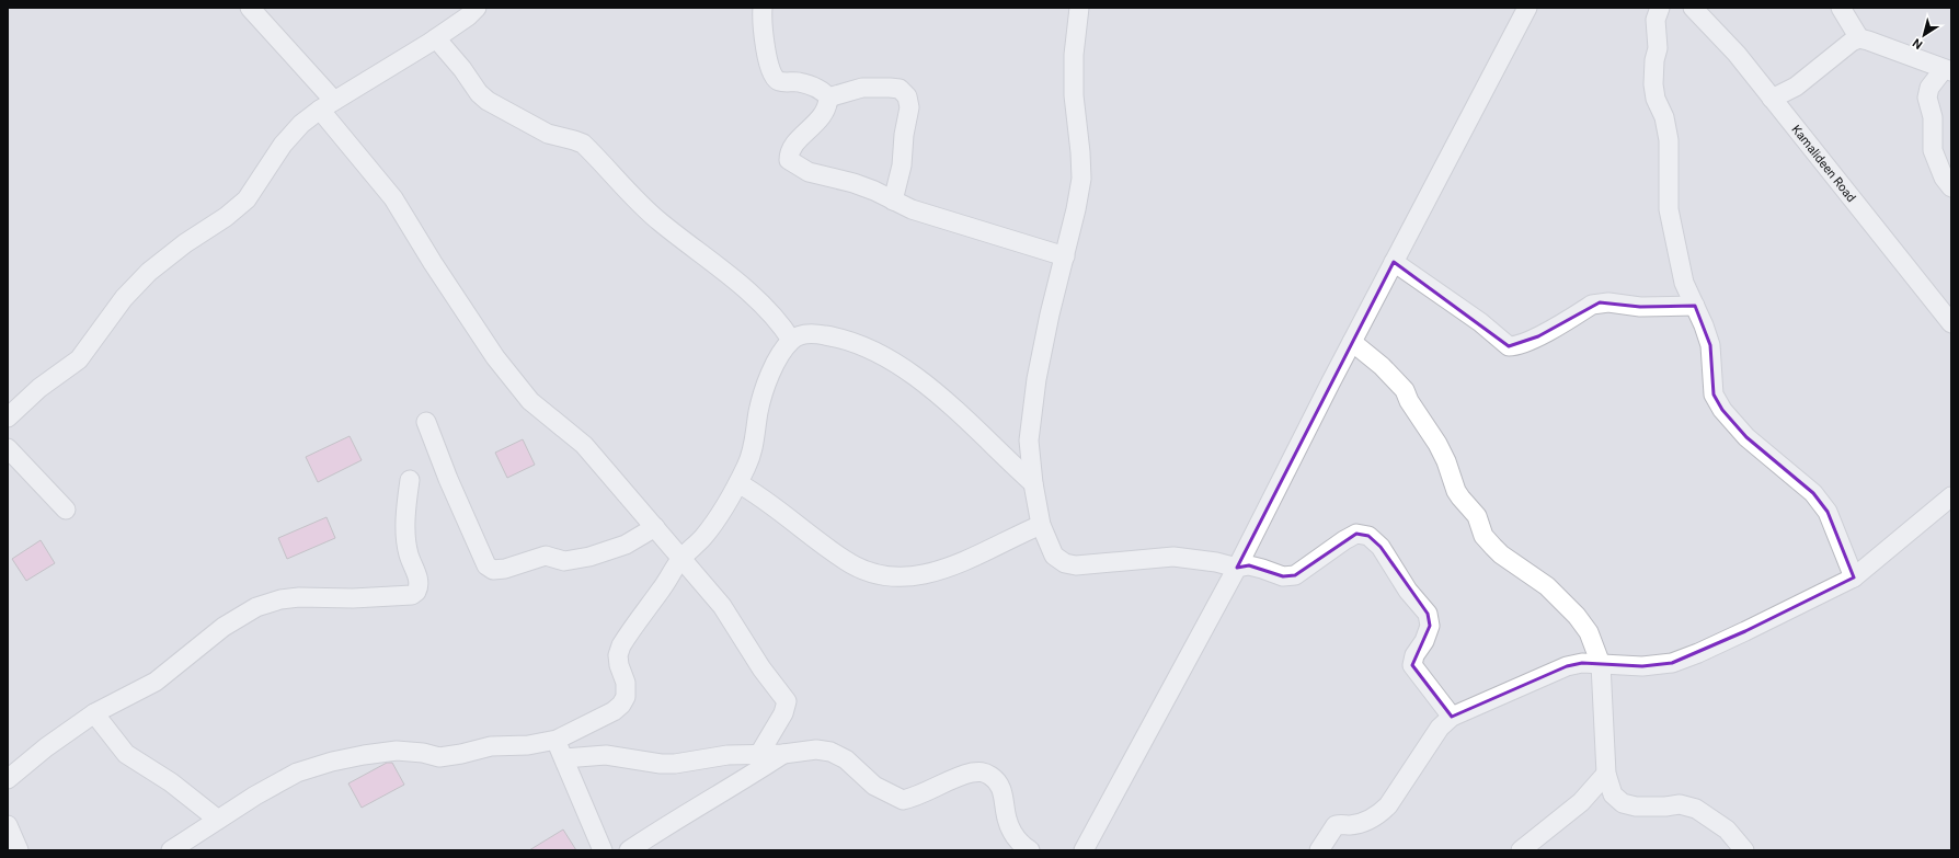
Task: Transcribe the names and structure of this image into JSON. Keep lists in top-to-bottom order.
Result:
{
  "streets": {
    "street": ["Kamalideen Road"]
  },
  "north": "bottom left"
}
